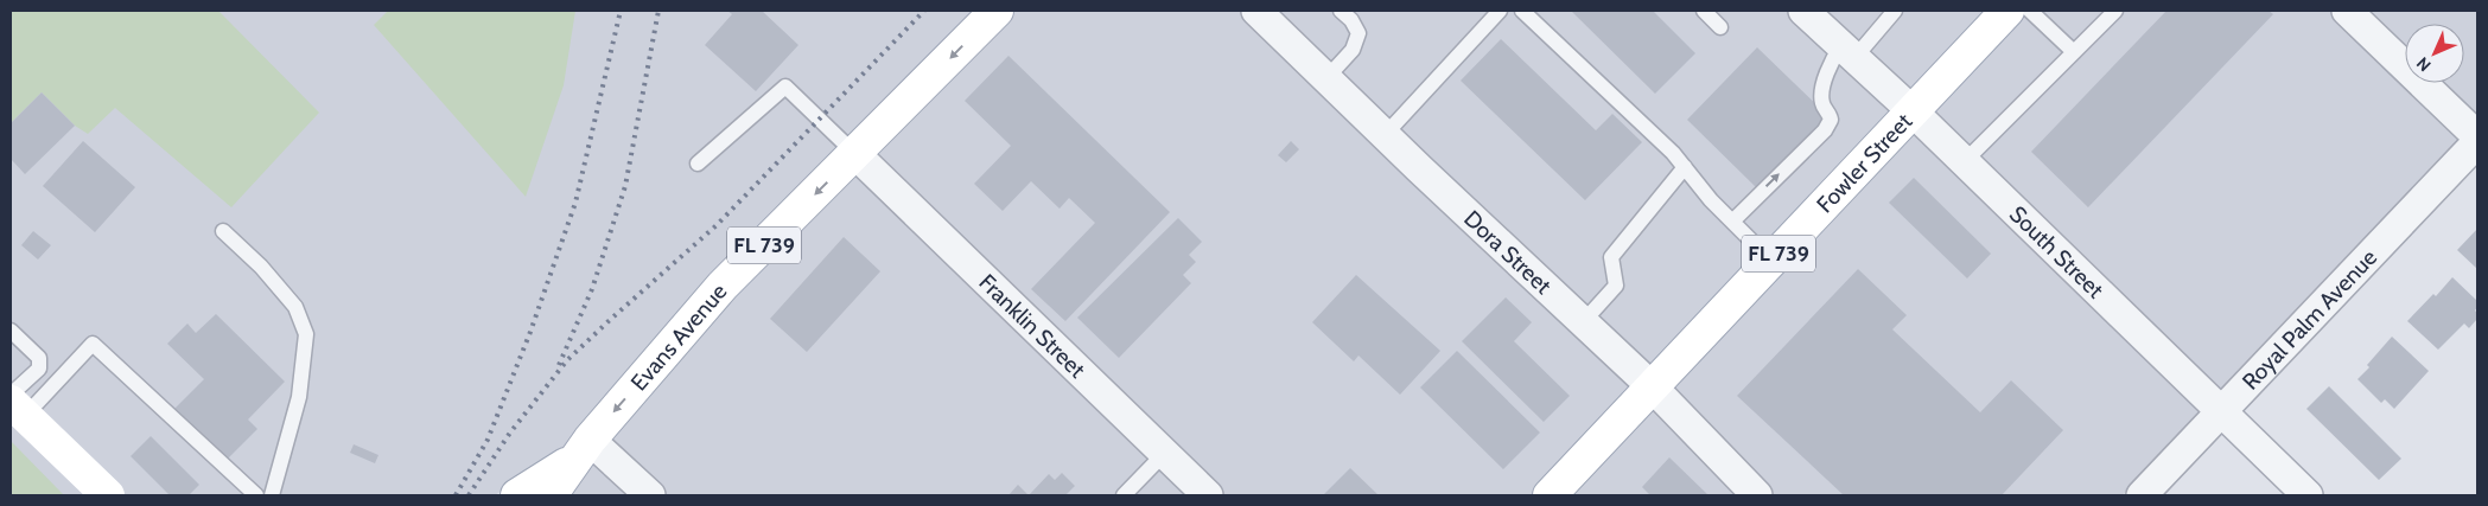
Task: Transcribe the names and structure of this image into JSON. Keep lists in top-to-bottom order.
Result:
{
  "streets": {
    "main road": ["Fowler Street", "FL 739", "Evans Avenue"],
    "street": [
      "Dora Street",
      "South Street",
      "Royal Palm Avenue",
      "Franklin Street"
    ]
  },
  "crossings": [
    ["Fowler Street", "Dora Street"],
    ["Fowler Street", "South Street"],
    ["South Street", "Royal Palm Avenue"],
    ["Franklin Street", "Evans Avenue"]
  ],
  "one_way": ["Evans Avenue"],
  "north": "bottom left"
}
